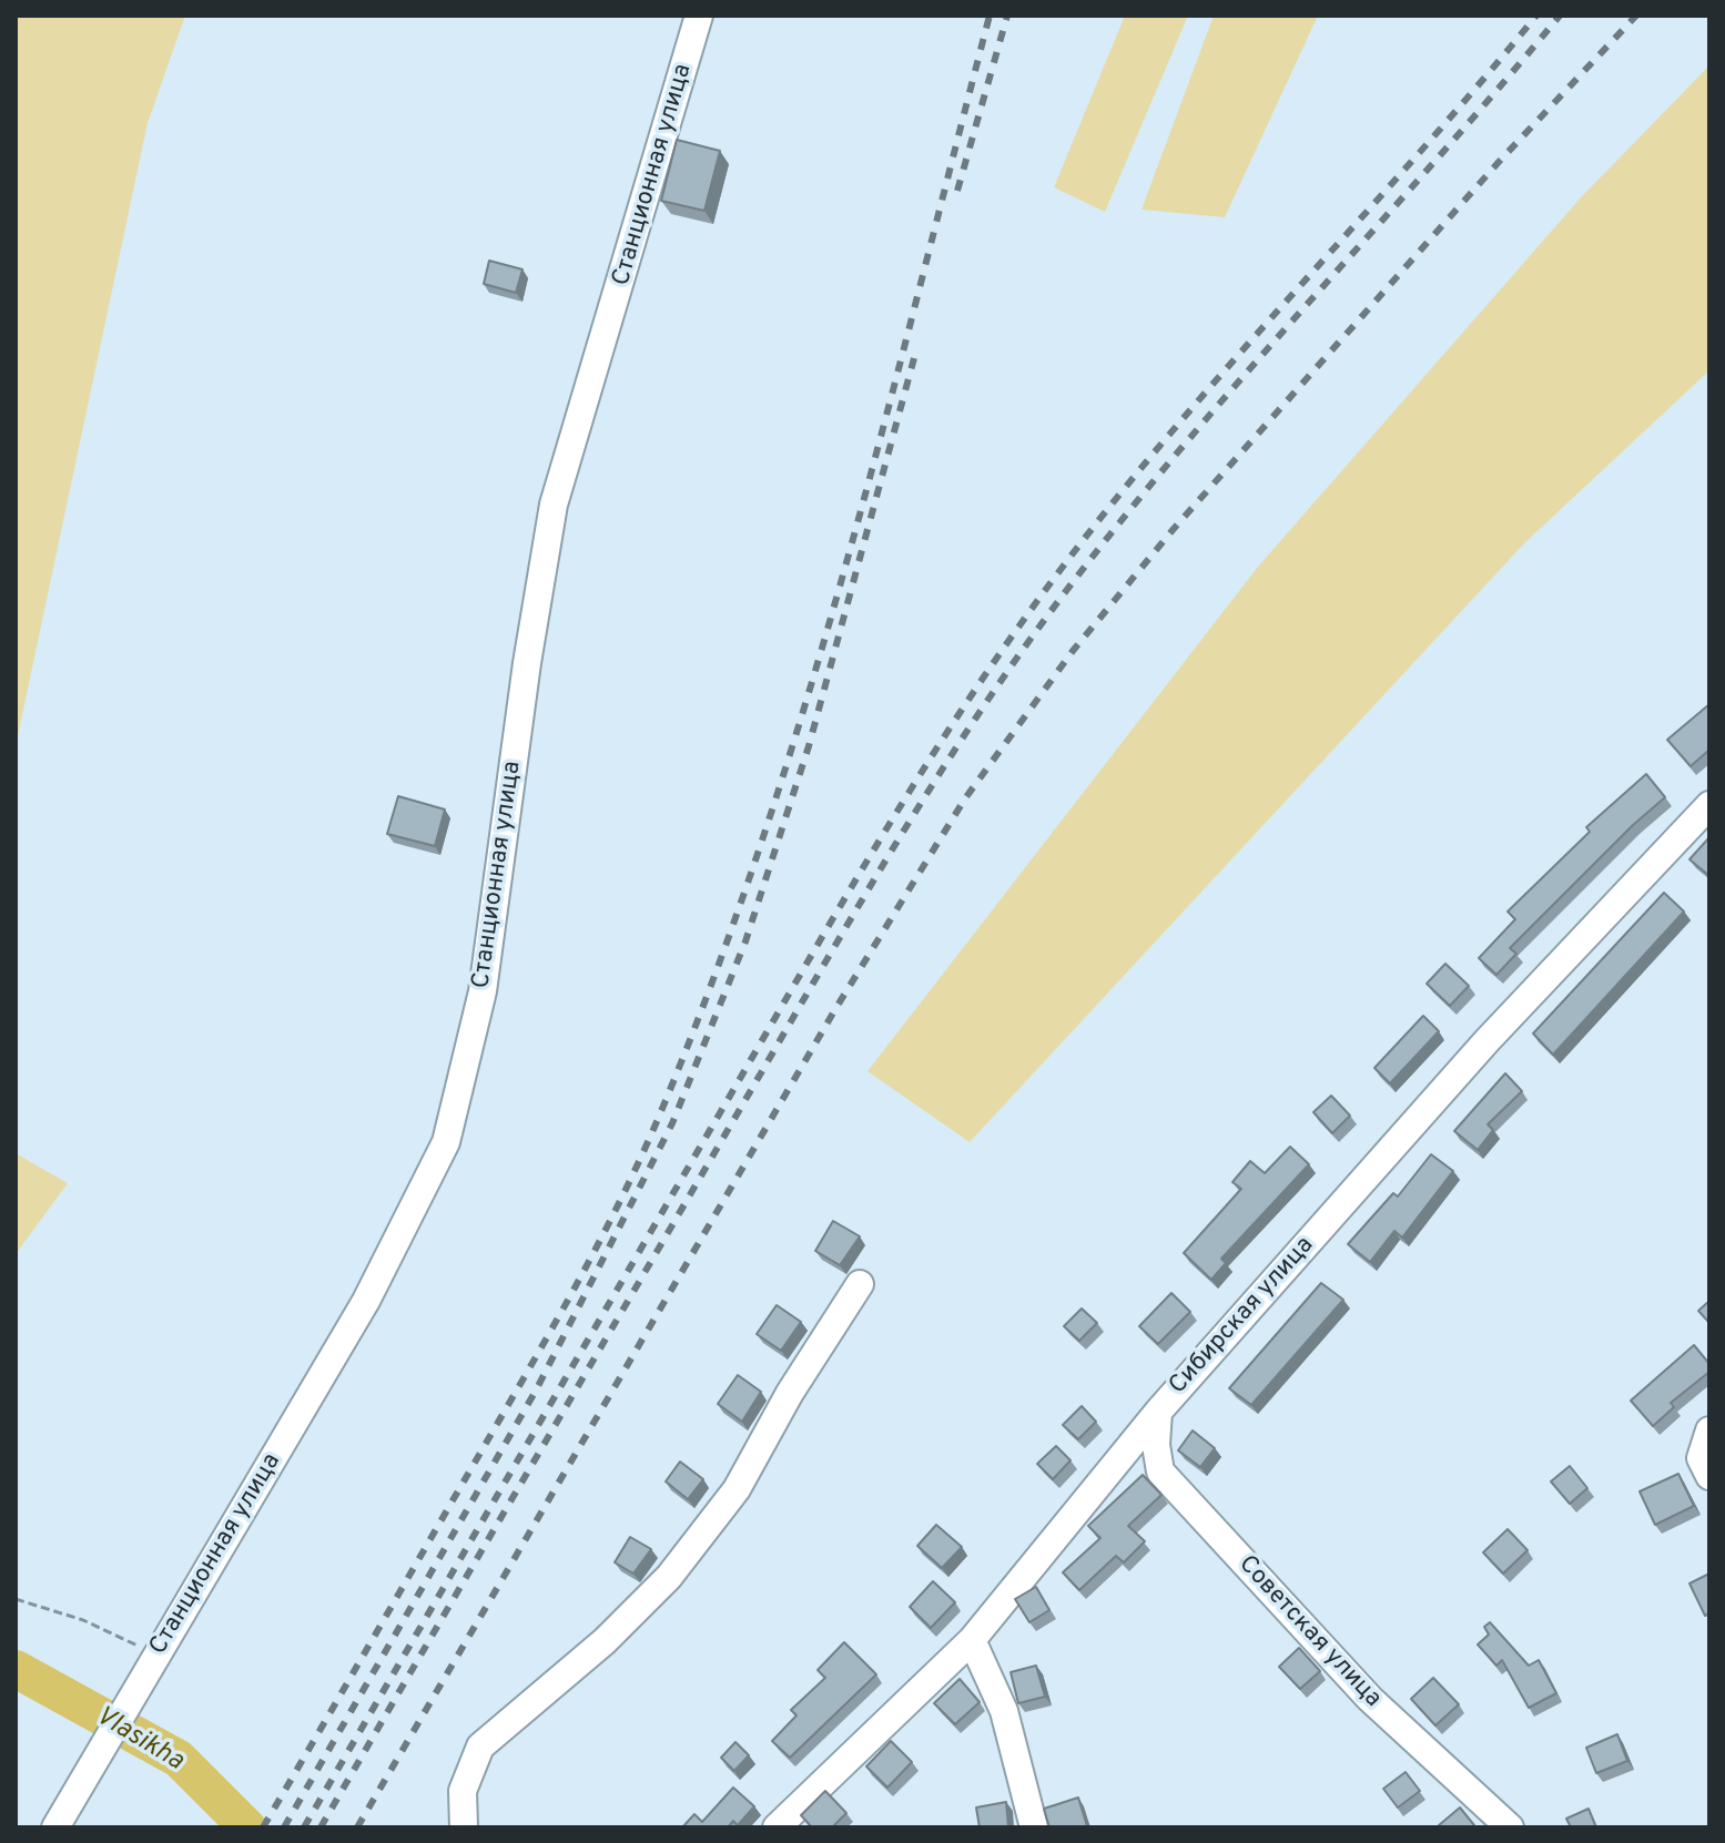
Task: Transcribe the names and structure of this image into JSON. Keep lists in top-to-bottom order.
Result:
{
  "streets": {
    "street": ["Станционная улица", "Сибирская улица", "Советская улица"]
  },
  "crossings": [
    ["Сибирская улица", "Советская улица"]
  ],
  "water": ["Vlasikha"]
}
